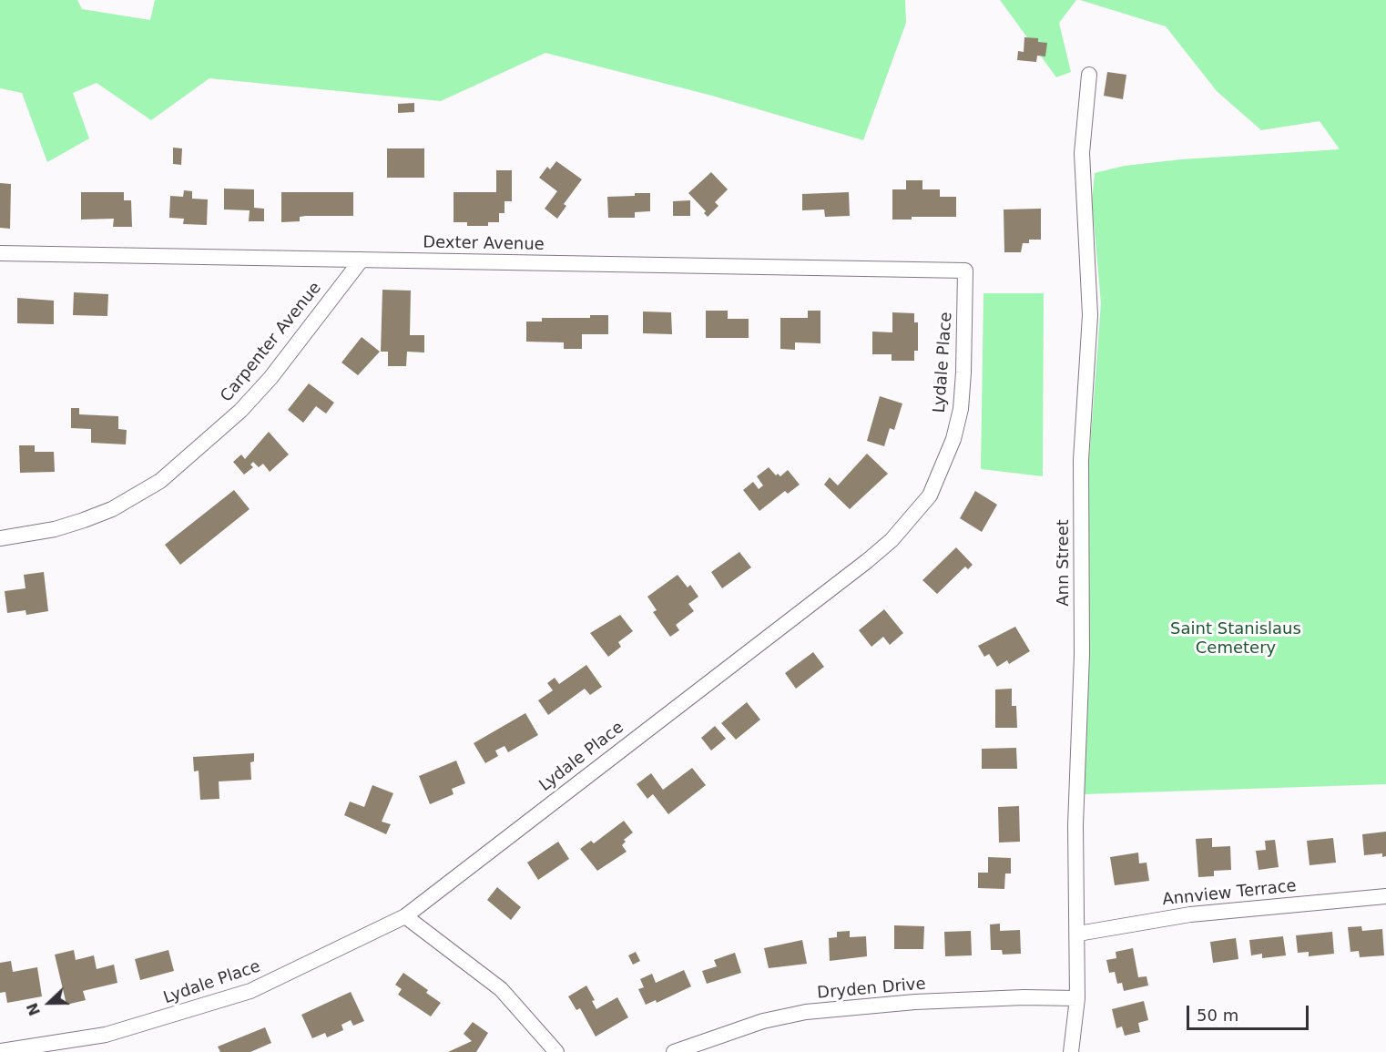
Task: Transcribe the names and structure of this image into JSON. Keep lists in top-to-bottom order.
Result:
{
  "streets": {
    "street": [
      "Dexter Avenue",
      "Carpenter Avenue",
      "Lydale Place",
      "Ann Street",
      "Annview Terrace",
      "Dryden Drive"
    ]
  },
  "crossings": [
    ["Dexter Avenue", "Carpenter Avenue"],
    ["Dexter Avenue", "Lydale Place"],
    ["Ann Street", "Annview Terrace"],
    ["Ann Street", "Dryden Drive"]
  ],
  "parks": ["Saint Stanislaus Cemetery"],
  "scale_bar": "50 m",
  "north": "left"
}
